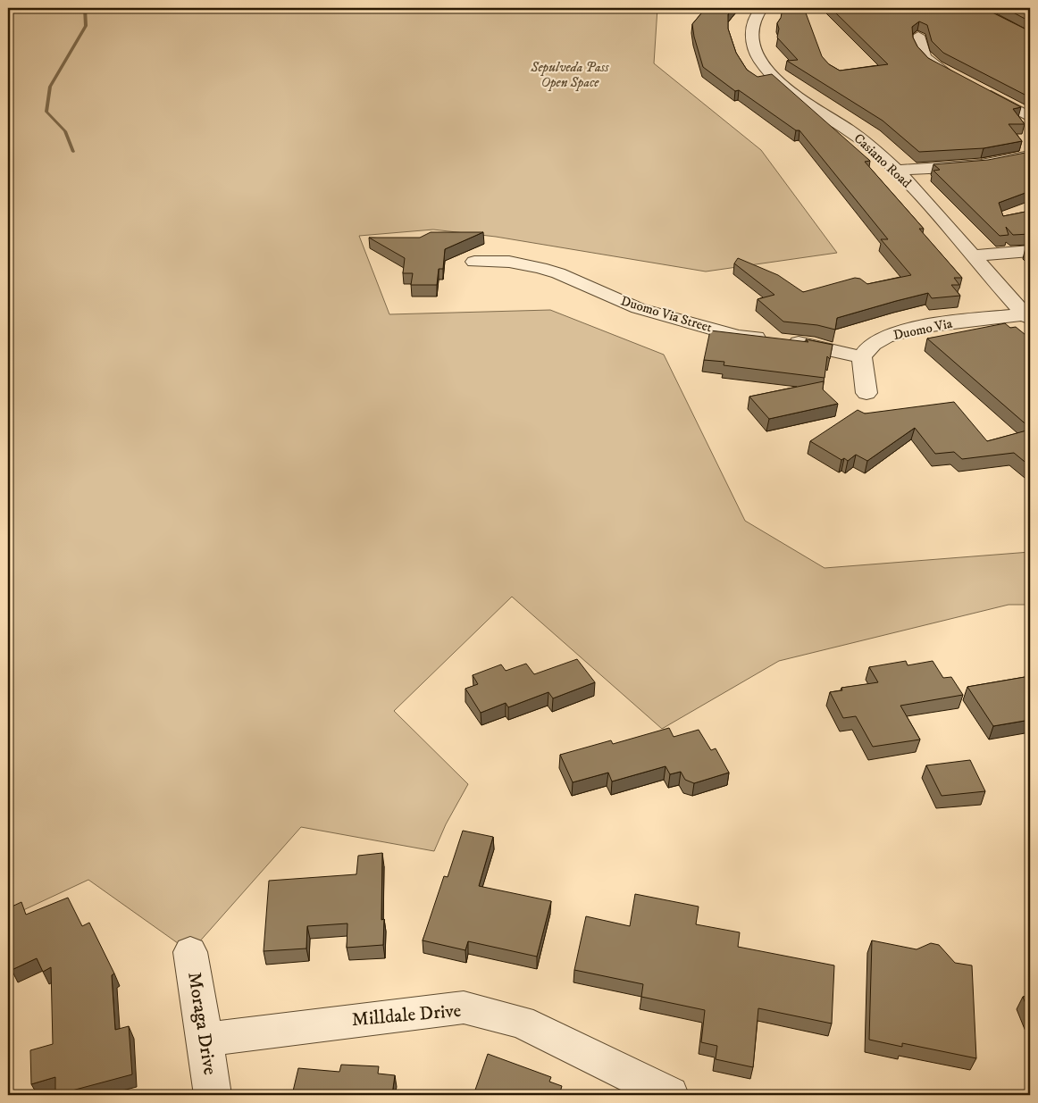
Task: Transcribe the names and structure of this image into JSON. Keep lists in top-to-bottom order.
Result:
{
  "streets": {
    "street": [
      "Casiano Road",
      "Duomo Via Street",
      "Duomo Via",
      "Milldale Drive",
      "Moraga Drive"
    ]
  },
  "crossings": [
    ["Casiano Road", "Duomo Via"],
    ["Duomo Via Street", "Duomo Via"],
    ["Milldale Drive", "Moraga Drive"]
  ],
  "parks": ["Sepulveda Pass Open Space"]
}
